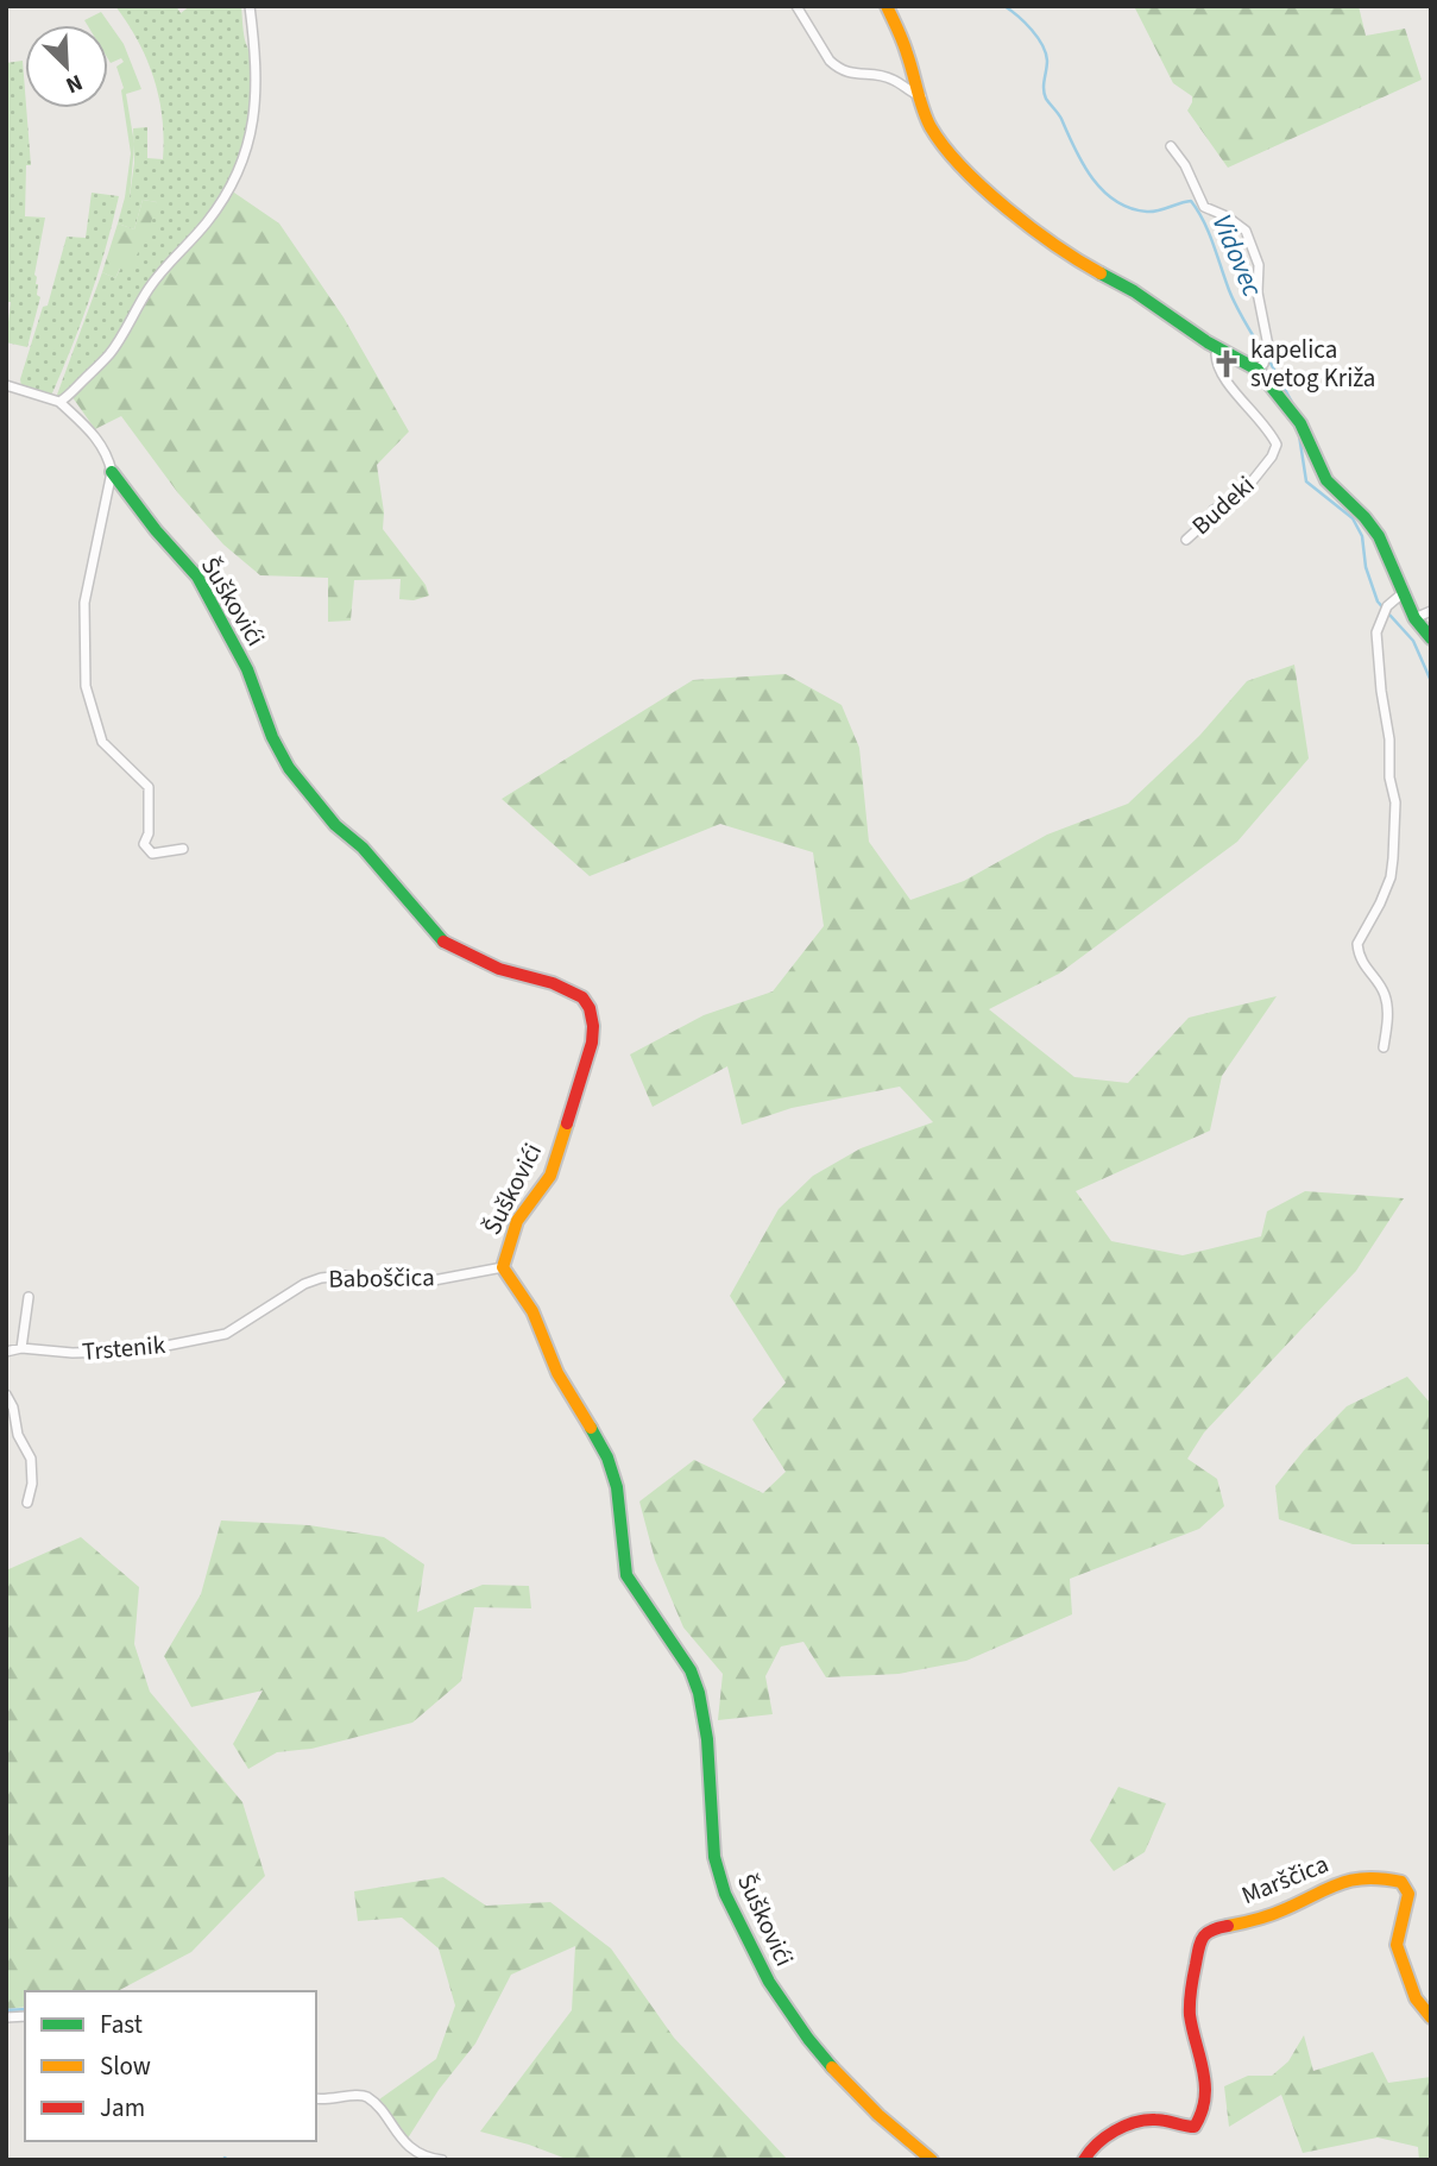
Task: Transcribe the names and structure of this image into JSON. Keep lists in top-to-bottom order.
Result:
{
  "streets": {
    "street": [
      "Budeki",
      "Šuškovići",
      "Baboščica",
      "Trstenik",
      "Marščica"
    ]
  },
  "crossings": [
    ["Šuškovići", "Baboščica"],
    ["Baboščica", "Trstenik"]
  ],
  "water": ["Vidovec"],
  "places": {
    "church": ["kapelica svetog Križa"]
  },
  "legend": ["Fast", "Slow", "Jam"],
  "north": "bottom right"
}
